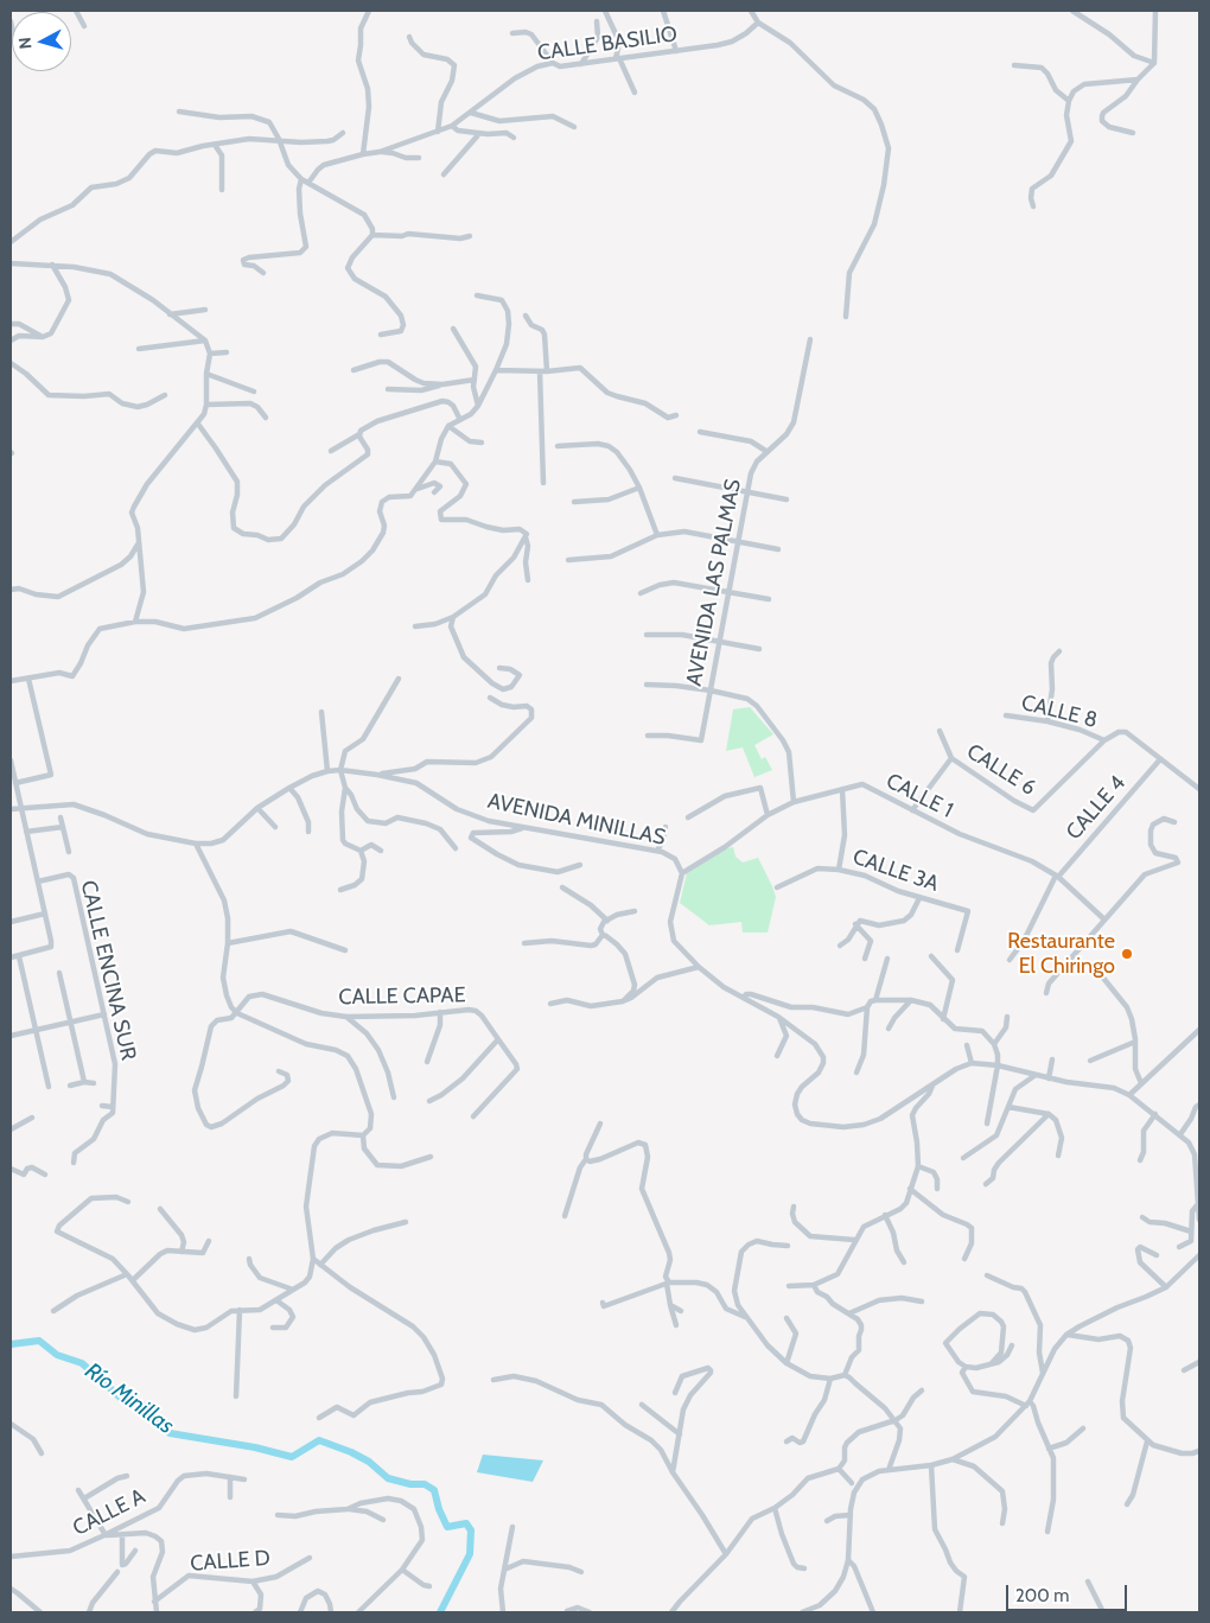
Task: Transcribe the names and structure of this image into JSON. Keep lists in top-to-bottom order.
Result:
{
  "streets": {
    "street": [
      "CALLE BASILIO",
      "AVENIDA LAS PALMAS",
      "CALLE 8",
      "CALLE 6",
      "CALLE 1",
      "CALLE 4",
      "AVENIDA MINILLAS",
      "CALLE 3A",
      "CALLE ENCINA SUR",
      "CALLE CAPAE",
      "CALLE A",
      "CALLE D"
    ]
  },
  "crossings": [
    ["CALLE 8", "CALLE 6"],
    ["CALLE 1", "CALLE 4"],
    ["CALLE 1", "AVENIDA MINILLAS"]
  ],
  "water": ["Río Minillas"],
  "places": ["Restaurante El Chiringo"],
  "scale_bar": "200 m",
  "north": "left"
}
